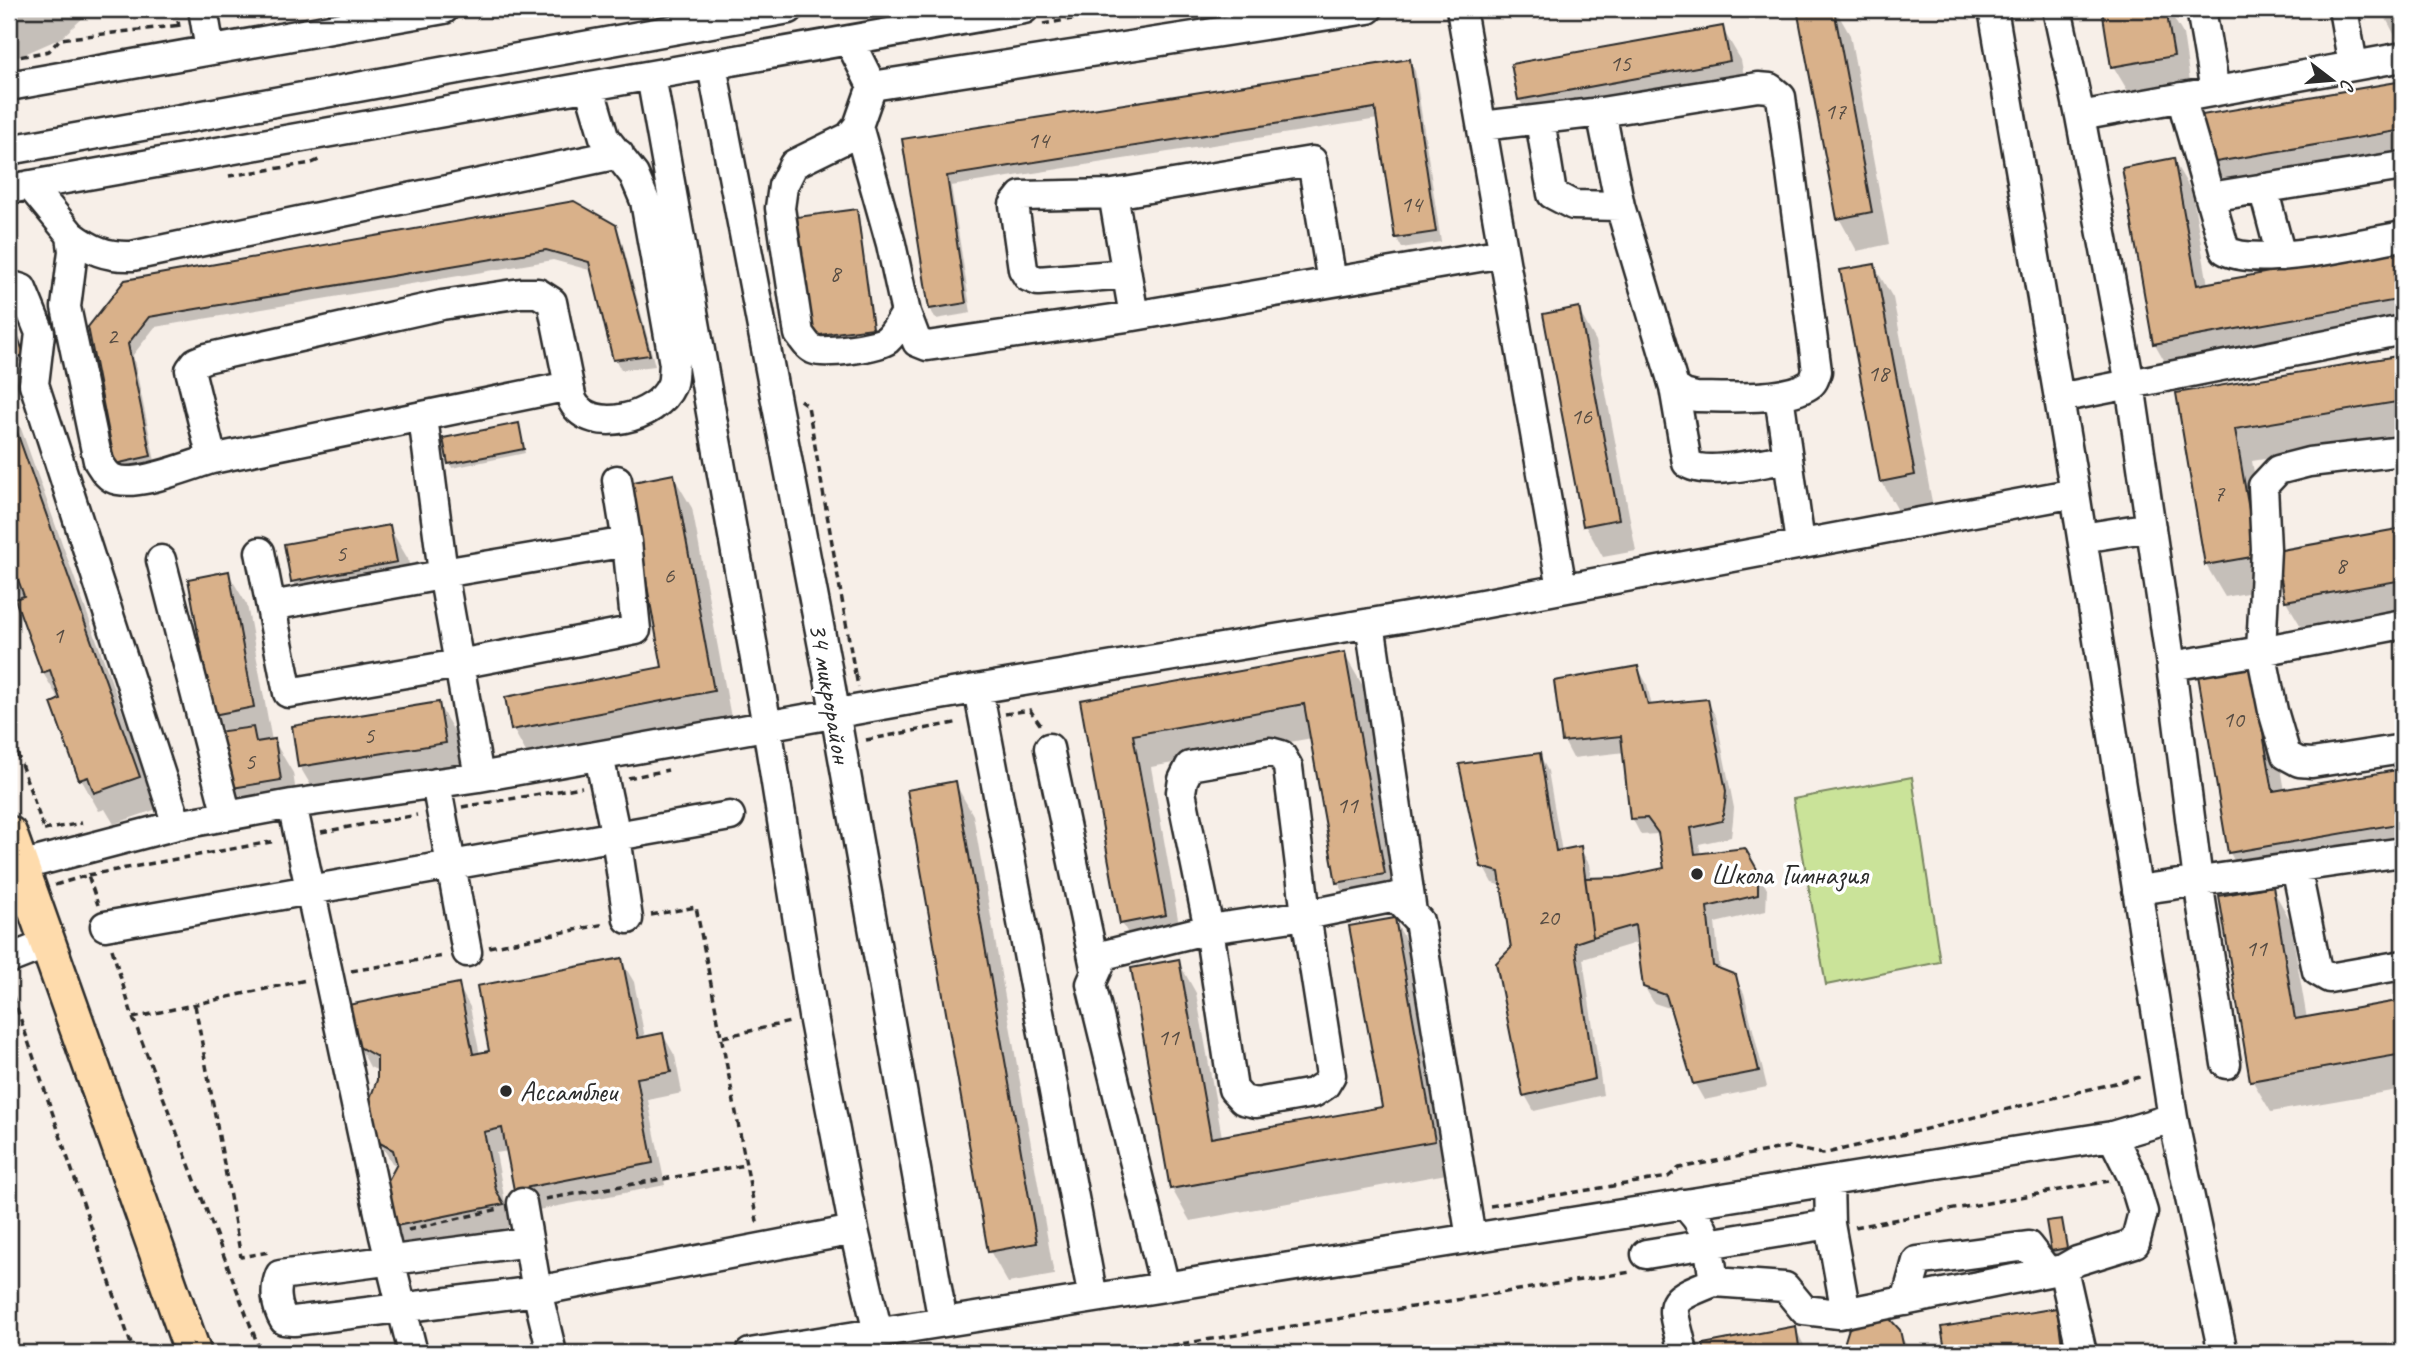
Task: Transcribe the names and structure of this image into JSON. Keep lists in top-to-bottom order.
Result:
{
  "streets": {
    "street": ["34 микрорайон"]
  },
  "places": ["Школа Гимназия", "Ассамблеи"],
  "house_numbers": [
    "15",
    "17",
    "14",
    "14",
    "8",
    "2",
    "18",
    "16",
    "7",
    "5",
    "8",
    "6",
    "1",
    "10",
    "5",
    "5",
    "11",
    "20",
    "11",
    "11"
  ],
  "north": "right"
}
